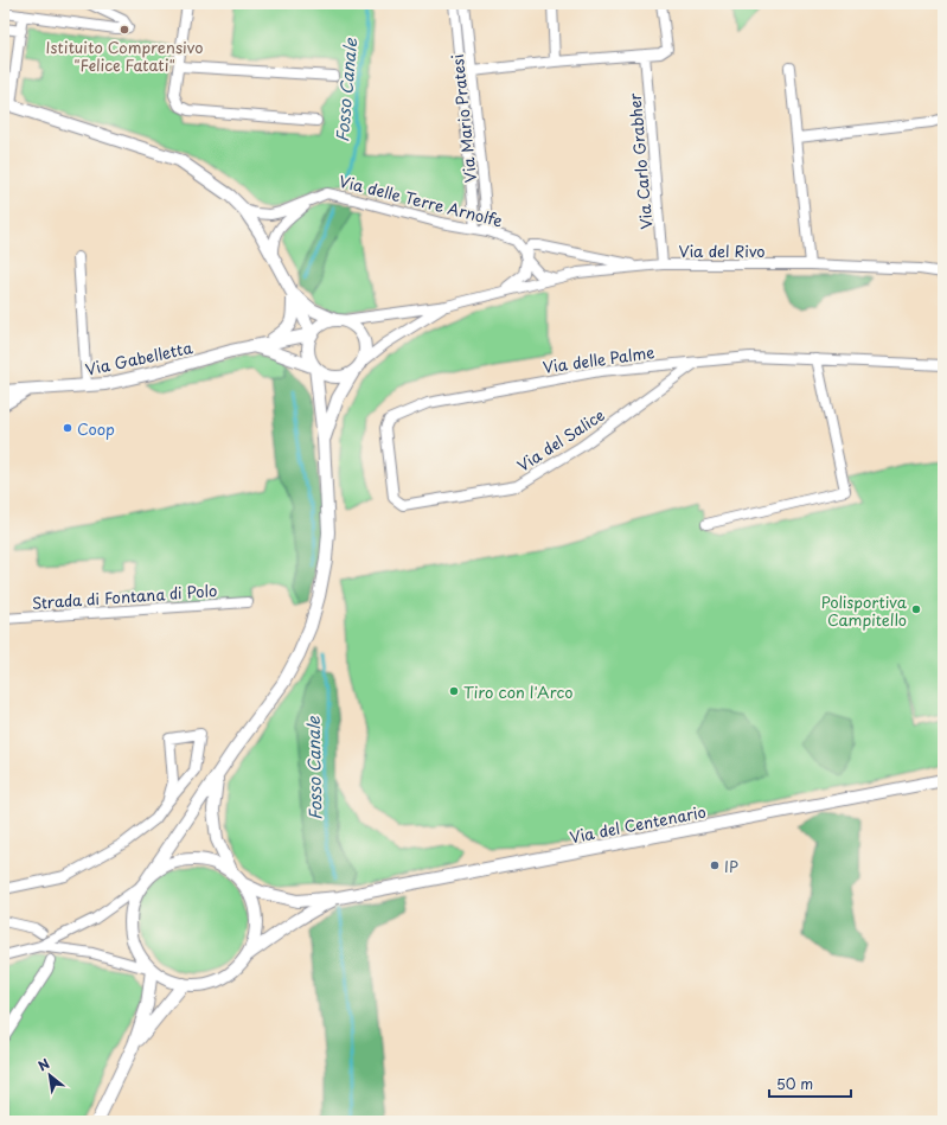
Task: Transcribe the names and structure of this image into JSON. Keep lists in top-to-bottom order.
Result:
{
  "streets": {
    "street": [
      "Via Mario Pratesi",
      "Via Carlo Grabher",
      "Via delle Terre Arnolfe",
      "Via del Rivo",
      "Via Gabelletta",
      "Via delle Palme",
      "Via del Salice",
      "Strada di Fontana di Polo",
      "Via del Centenario"
    ]
  },
  "crossings": [
    ["Via Mario Pratesi", "Via delle Terre Arnolfe"],
    ["Via Carlo Grabher", "Via del Rivo"],
    ["Via delle Terre Arnolfe", "Via del Rivo"],
    ["Via delle Palme", "Via del Salice"]
  ],
  "water": ["Fosso Canale"],
  "places": [
    "Istituito Comprensivo \"Felice Fatati\"",
    "Coop",
    "Polisportiva Campitello",
    "Tiro con l'Arco",
    "IP"
  ],
  "scale_bar": "50 m",
  "north": "top left"
}
